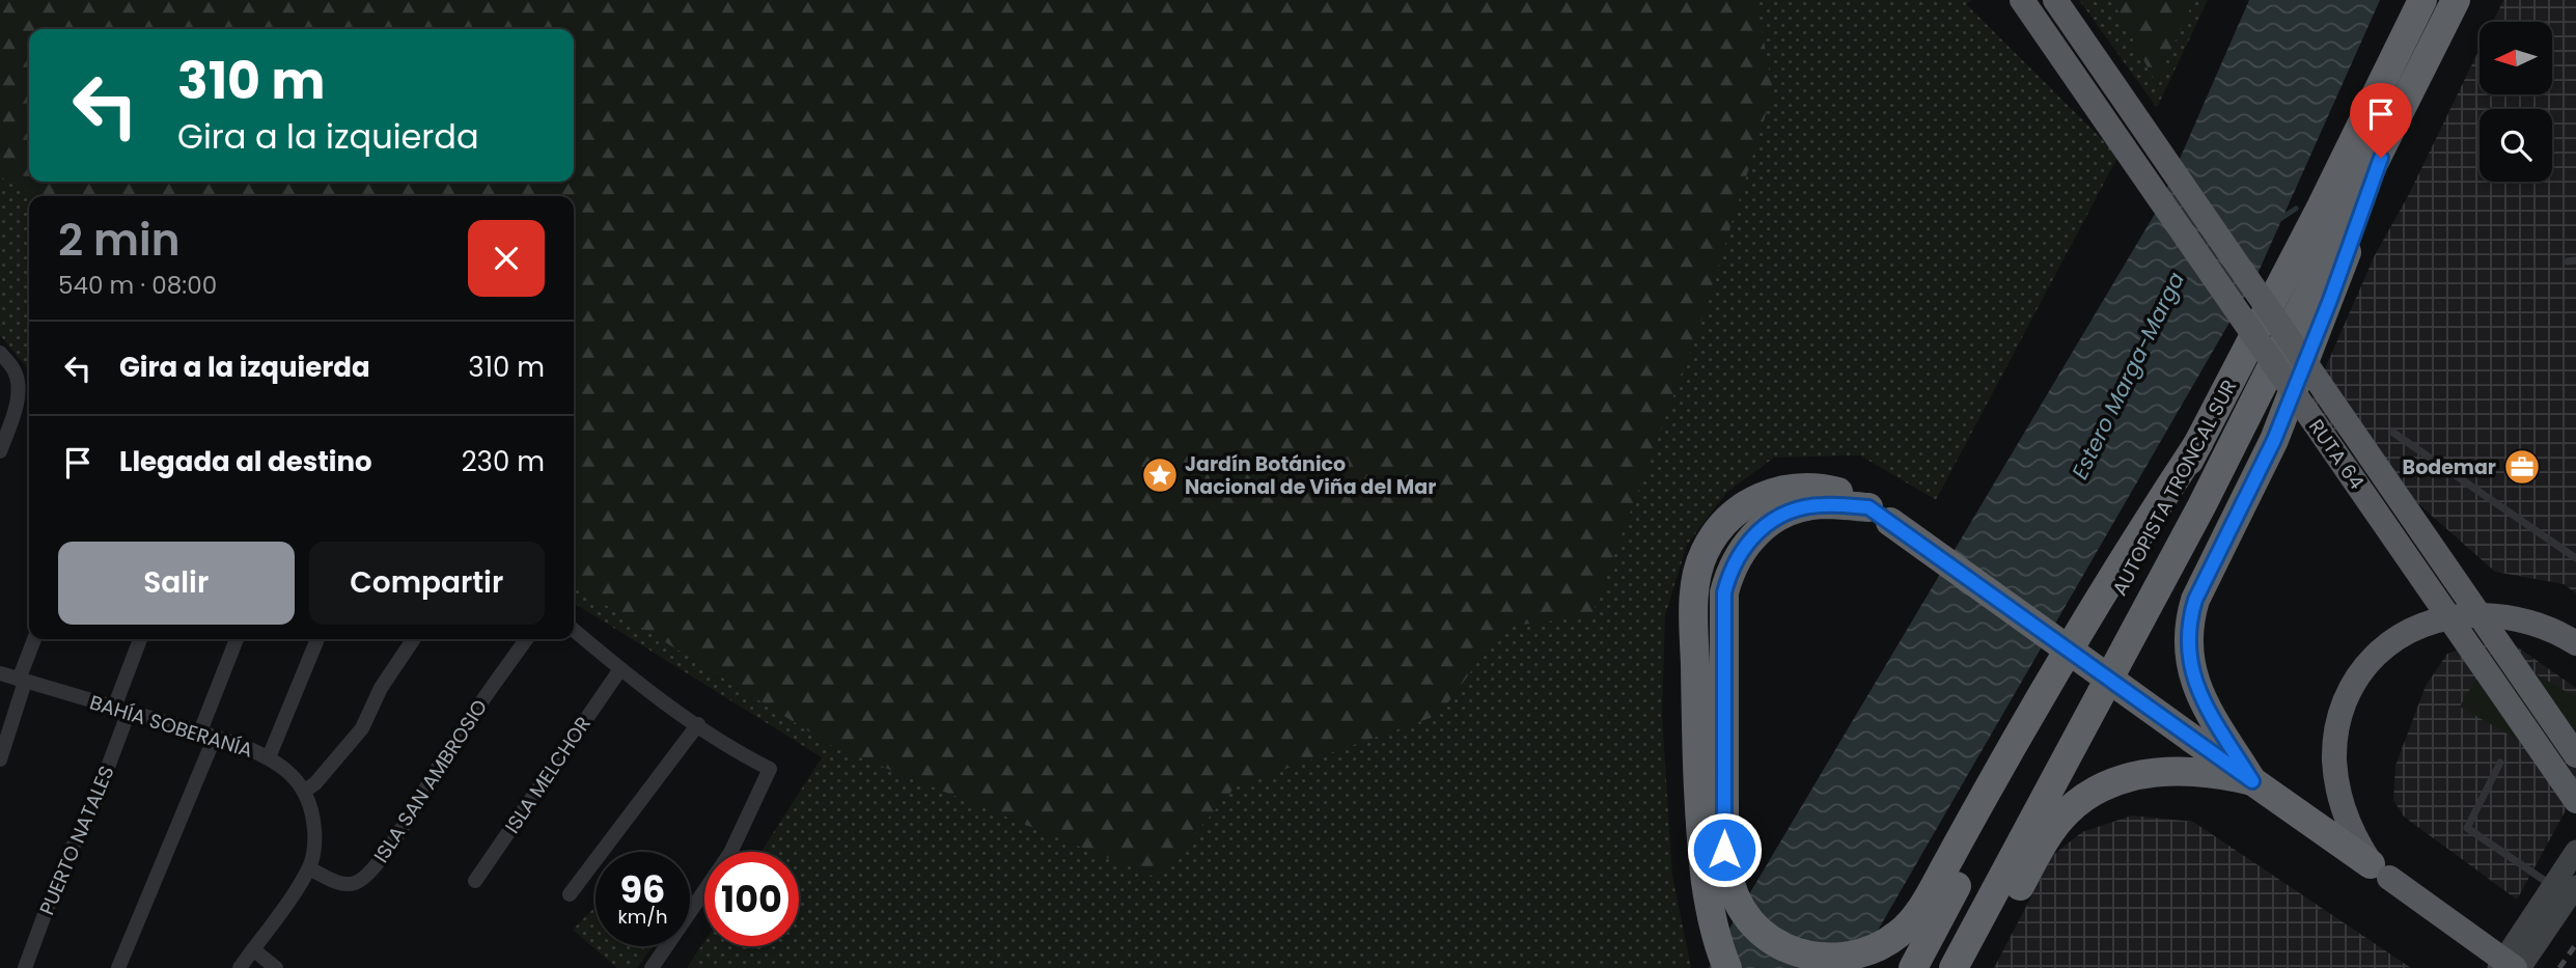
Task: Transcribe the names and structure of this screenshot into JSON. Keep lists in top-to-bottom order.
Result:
{
  "streets": {
    "highway": ["RUTA 64", "AUTOPISTA TRONCAL SUR"],
    "street": [
      "BAHÍA SOBERANÍA",
      "ISLA MELCHOR",
      "ISLA SAN AMBROSIO",
      "PUERTO NATALES"
    ]
  },
  "crossings": [
    ["BAHÍA SOBERANÍA", "PUERTO NATALES"]
  ],
  "water": ["Estero Marga-Marga"],
  "places": {
    "office": ["Bodemar"],
    "place": ["Jardín Botánico Nacional de Viña del Mar"]
  },
  "north": "left",
  "page": {
    "turn": ["310 m", "Gira a la izquierda"],
    "heading": ["2 min", "540 m · 08:00"],
    "list": [
      {
        "name": "Gira a la izquierda",
        "value": "310 m"
      },
      {
        "name": "Llegada al destino",
        "value": "230 m"
      }
    ],
    "buttons": ["Salir", "Compartir"],
    "speed": "96 km/h",
    "limit": "100"
  }
}
